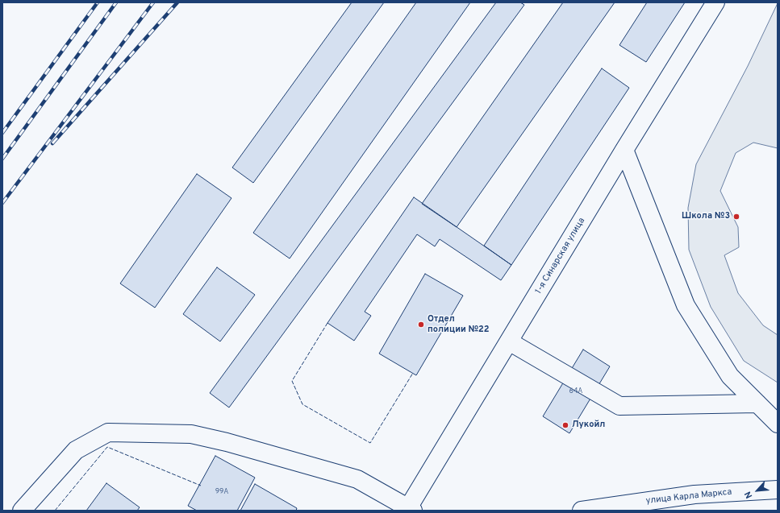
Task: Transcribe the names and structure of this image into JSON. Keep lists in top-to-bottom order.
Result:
{
  "streets": {
    "street": ["1-я Синарская улица", "улица Карла Маркса"]
  },
  "places": ["Школа №3", "Отдел полиции №22", "Лукойл"],
  "house_numbers": ["64А", "99А"],
  "north": "bottom left"
}
